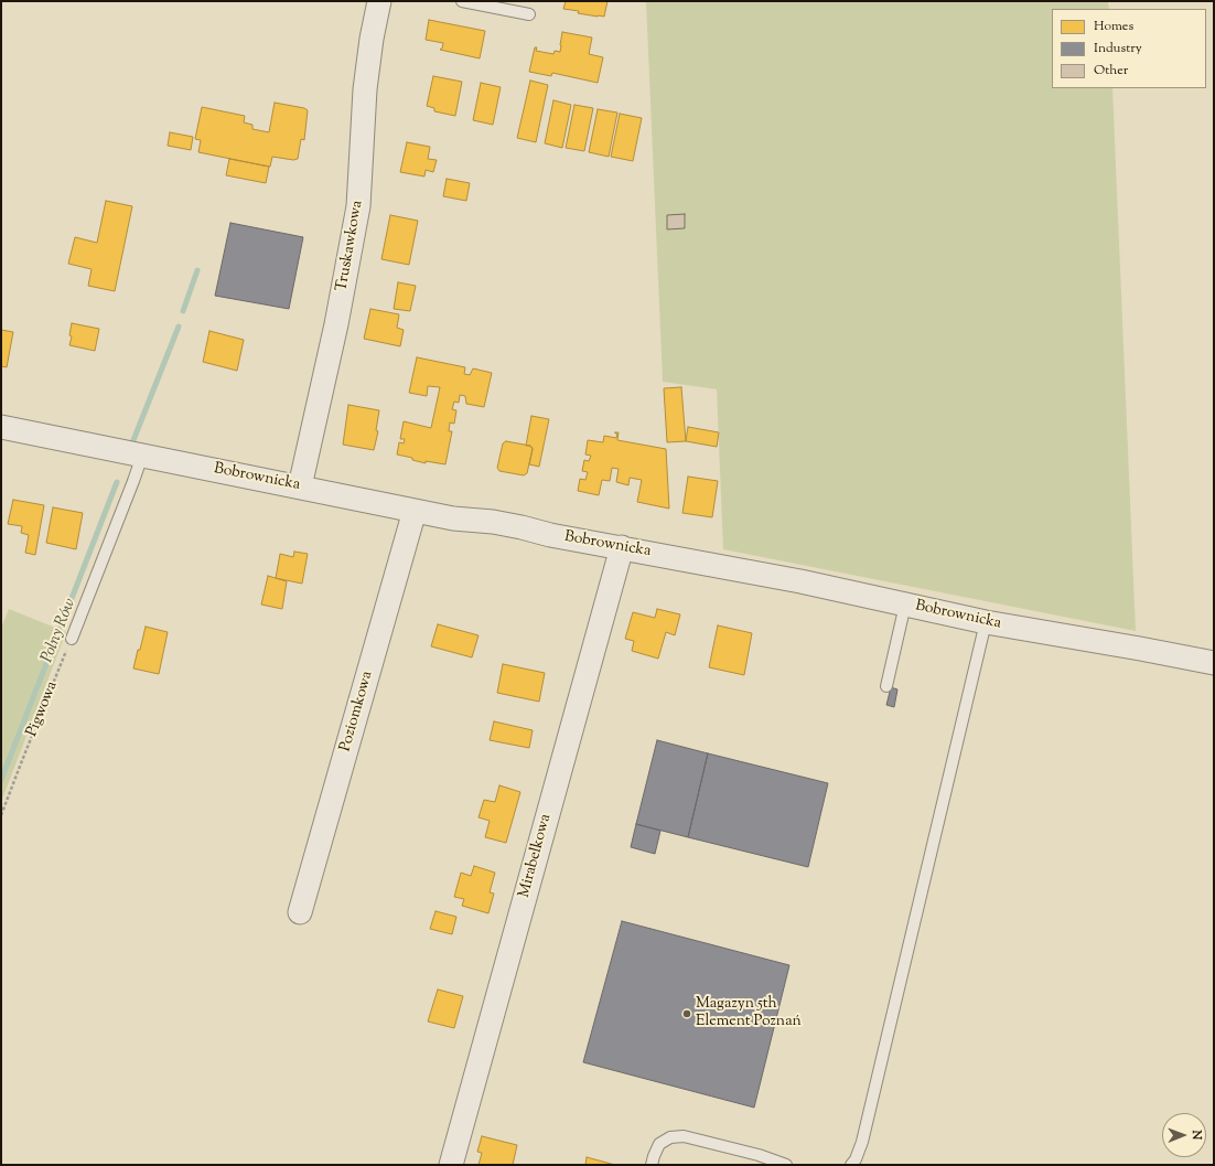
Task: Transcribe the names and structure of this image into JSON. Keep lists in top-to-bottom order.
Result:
{
  "streets": {
    "street": [
      "Truskawkowa",
      "Bobrownicka",
      "Poziomkowa",
      "Mirabelkowa"
    ],
    "path": ["Pigwowa"]
  },
  "crossings": [
    ["Truskawkowa", "Bobrownicka"],
    ["Bobrownicka", "Poziomkowa"],
    ["Bobrownicka", "Mirabelkowa"]
  ],
  "water": ["Polny Rów"],
  "places": ["Magazyn 5th Element Poznań"],
  "legend": ["Homes", "Industry", "Other"],
  "north": "right"
}
